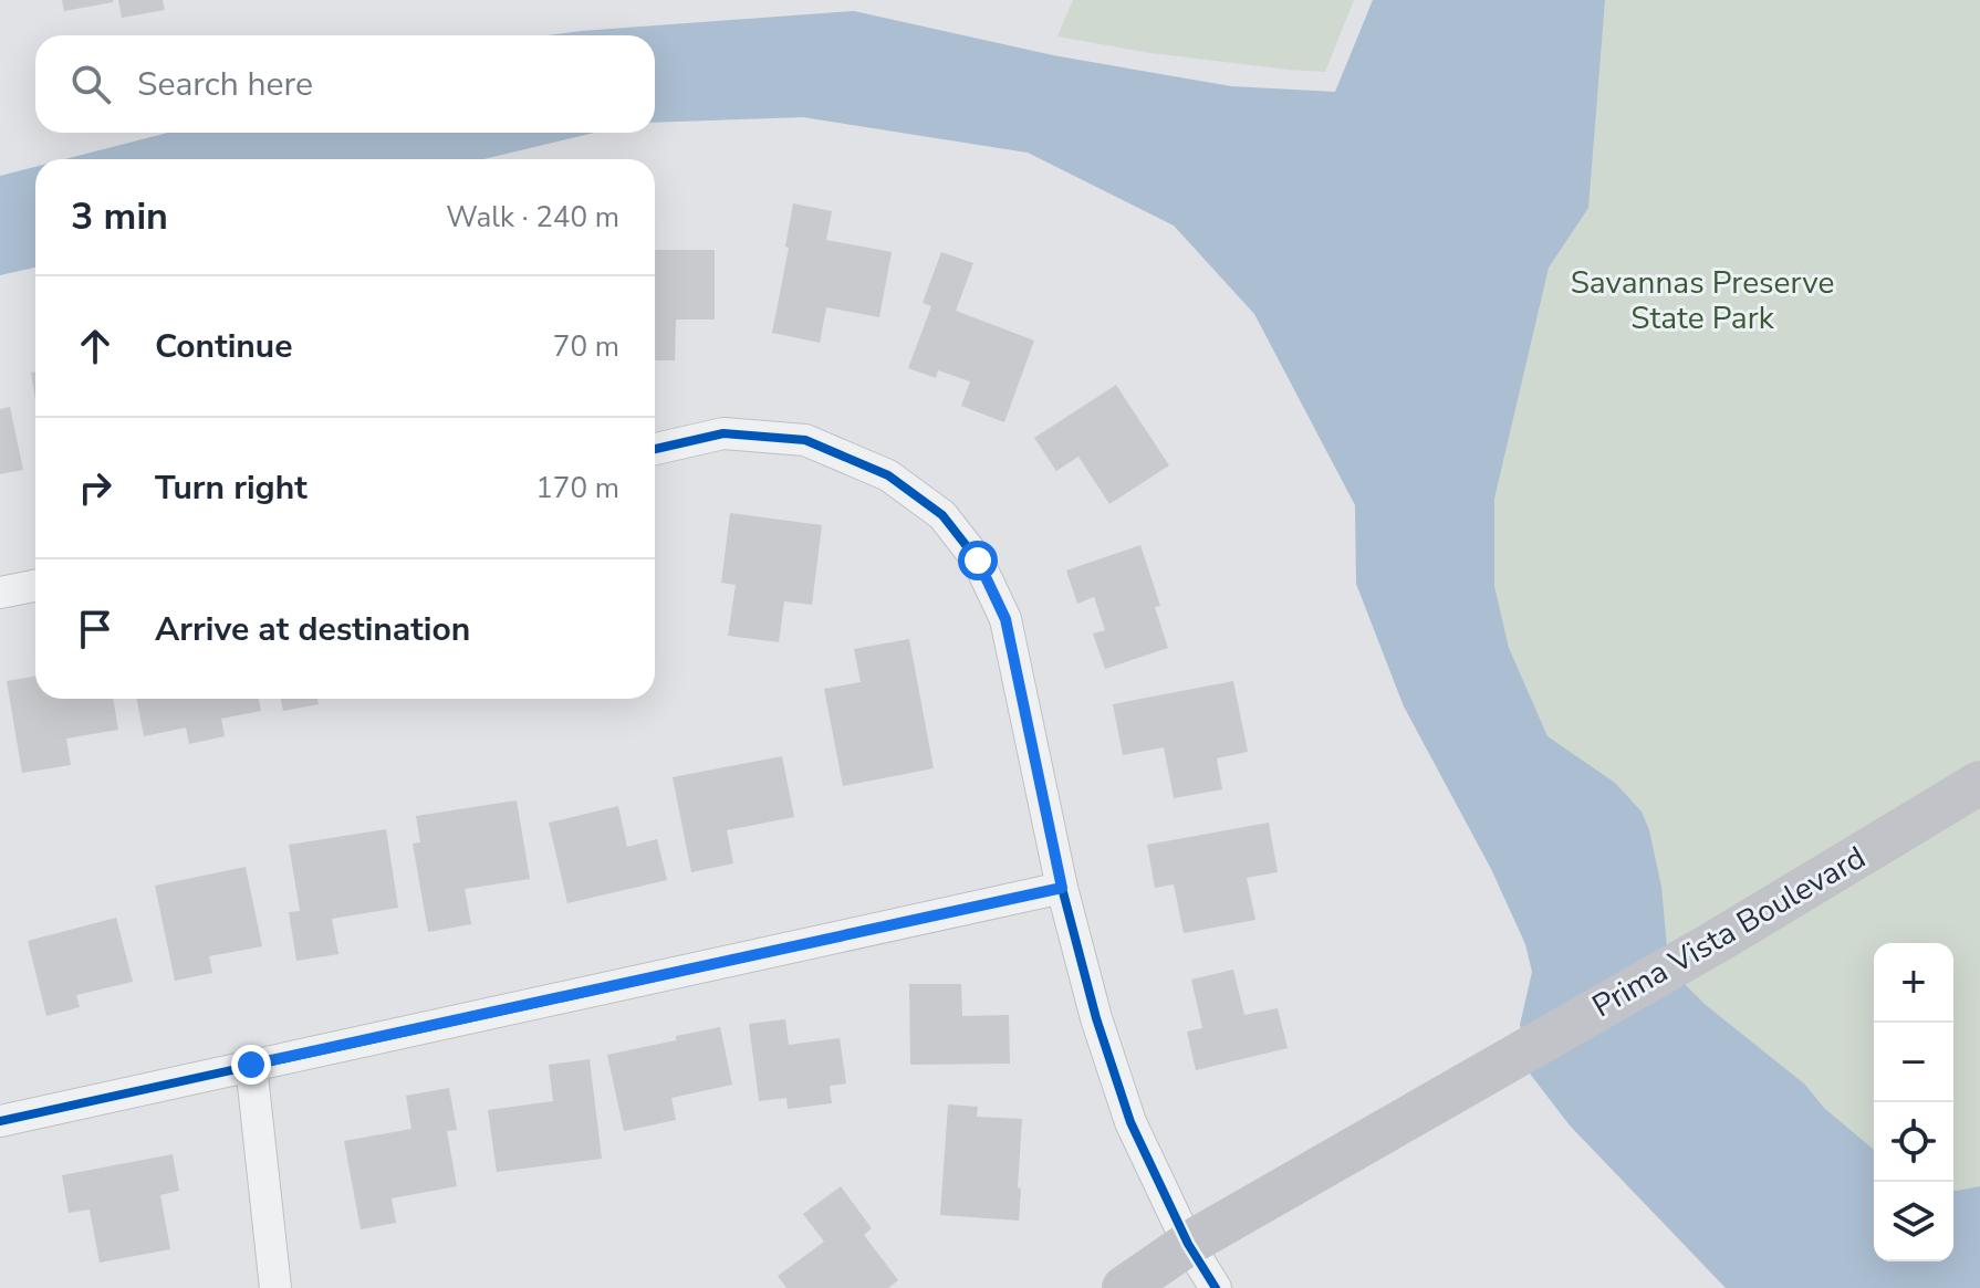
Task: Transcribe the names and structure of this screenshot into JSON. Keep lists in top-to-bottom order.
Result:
{
  "streets": {
    "main road": ["Prima Vista Boulevard"]
  },
  "parks": ["Savannas Preserve State Park"],
  "page": {
    "search": "Search here",
    "heading": ["3 min", "Walk · 240 m"],
    "list": [
      ["Continue", "70 m"],
      ["Turn right", "170 m"],
      "Arrive at destination"
    ],
    "map_buttons": ["+", "−"]
  }
}
